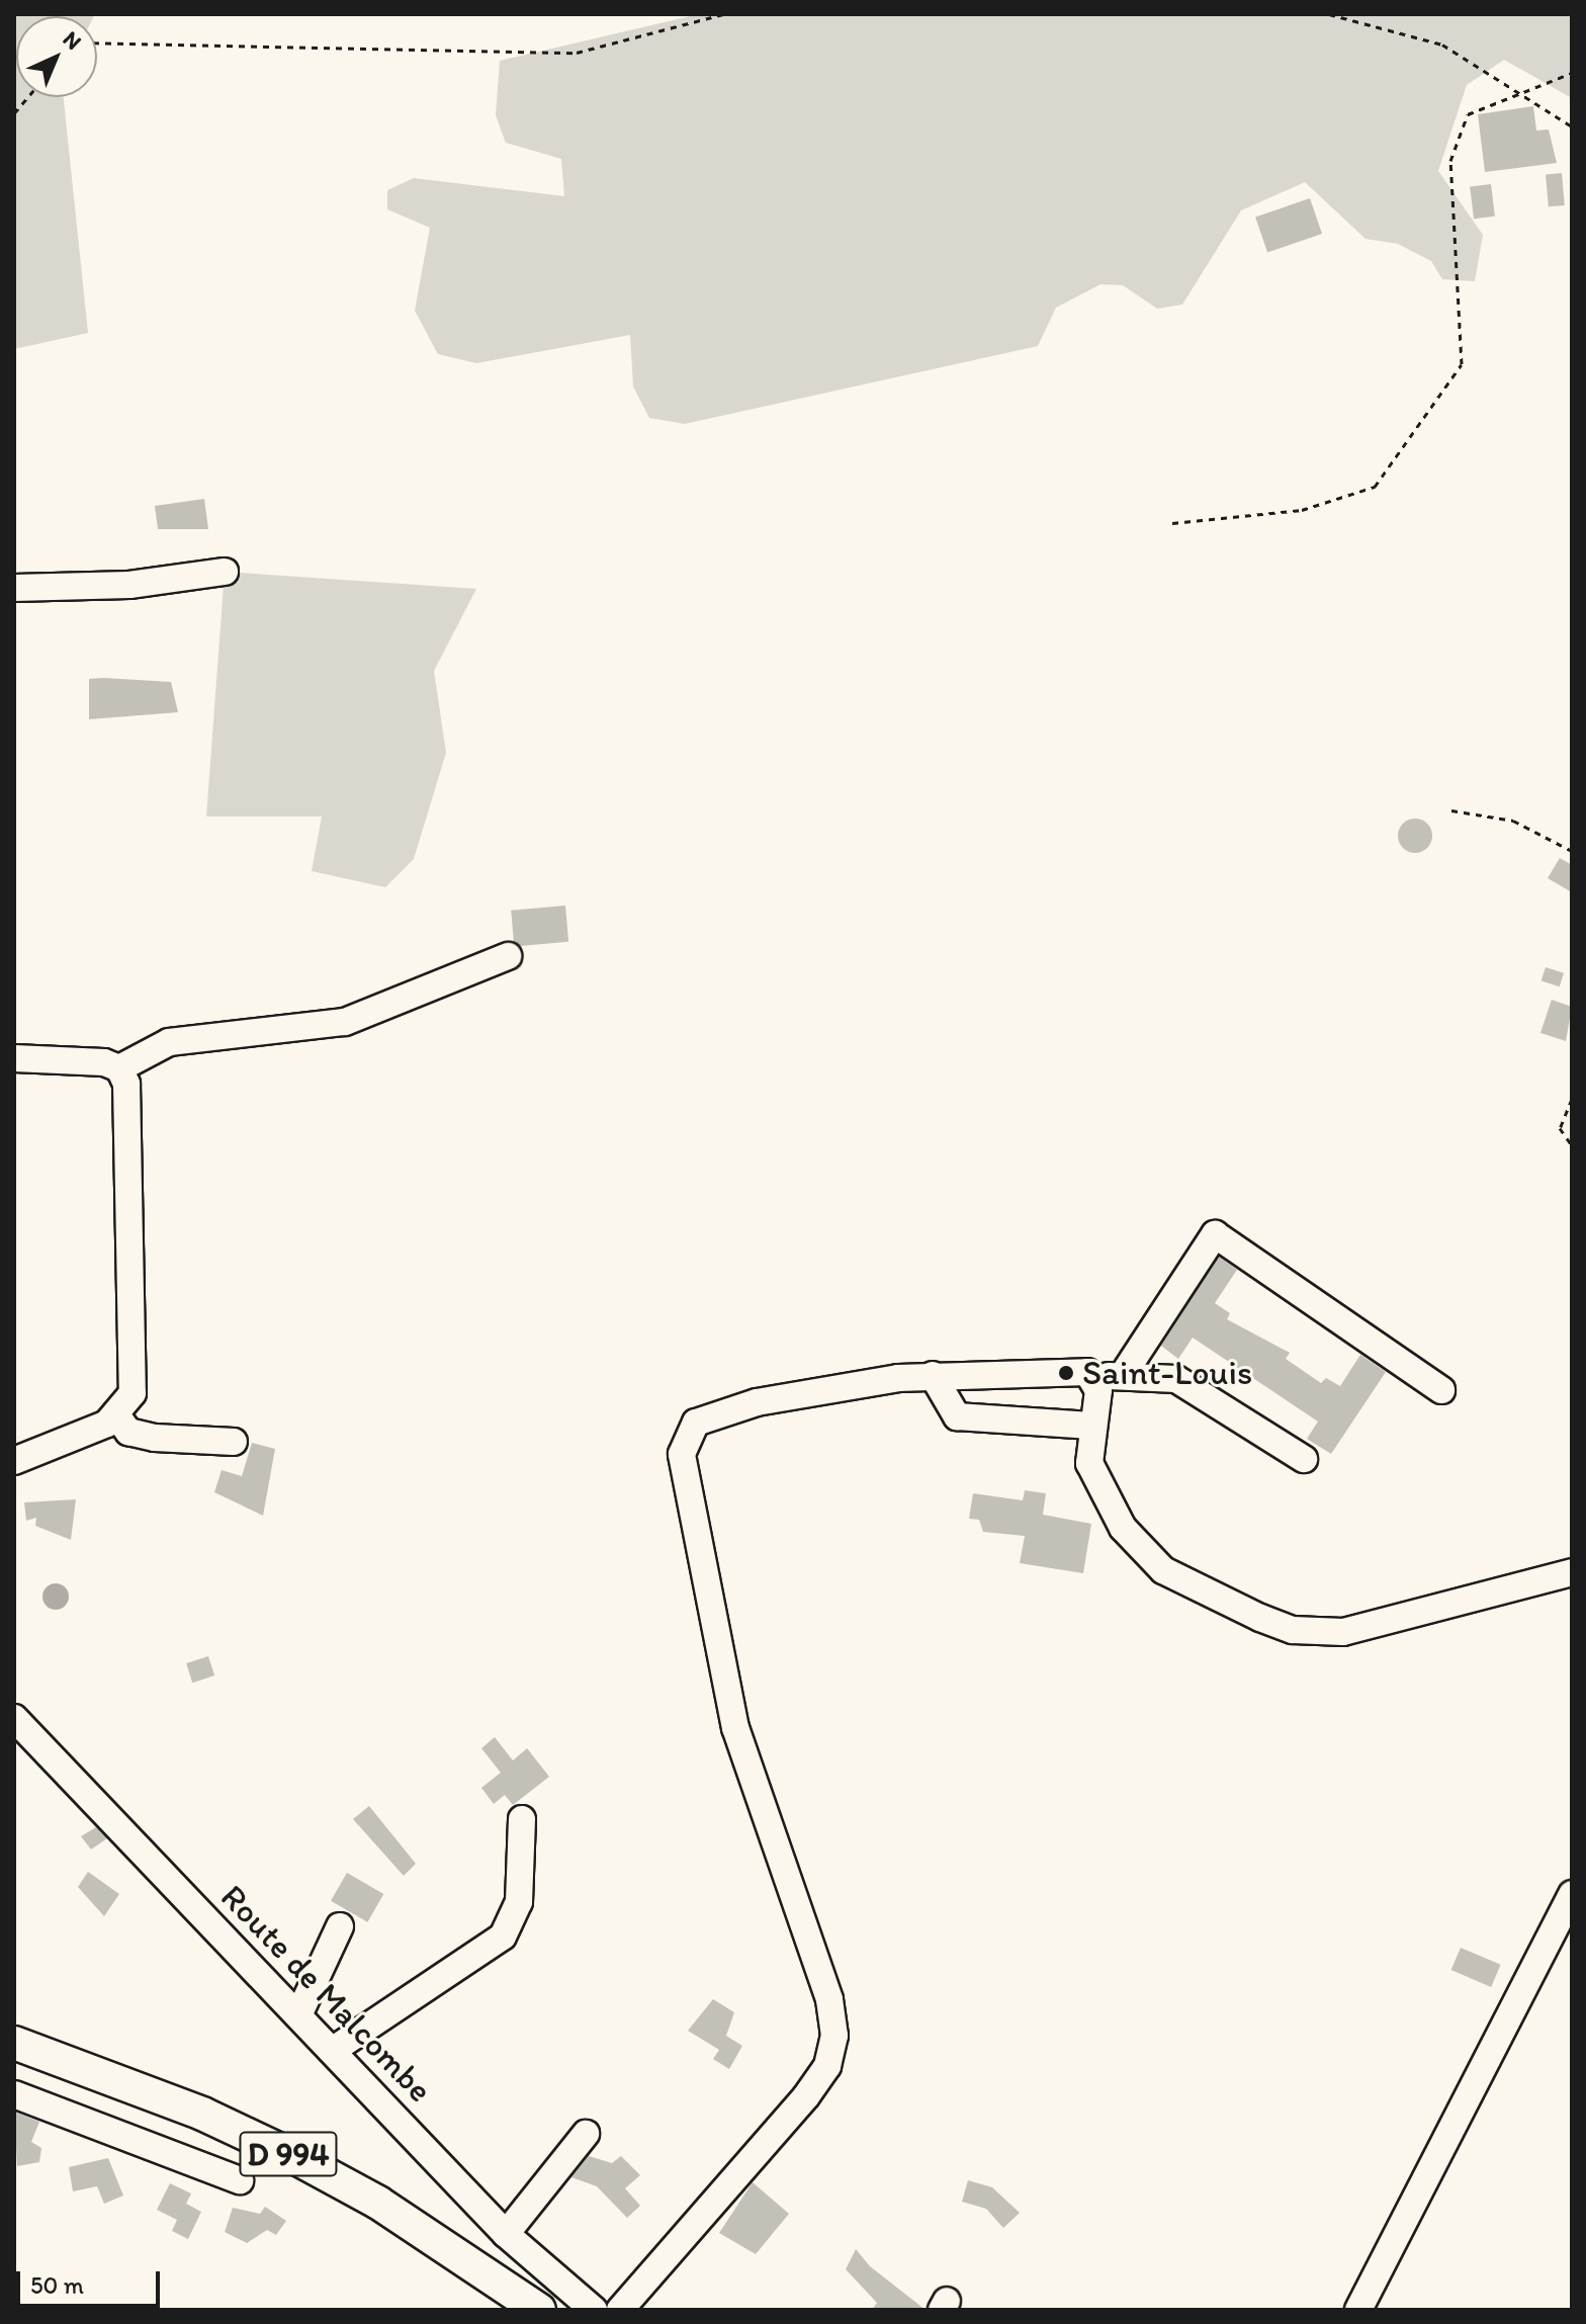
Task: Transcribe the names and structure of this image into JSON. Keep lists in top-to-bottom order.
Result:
{
  "streets": {
    "main road": ["D 994"],
    "street": ["Route de Malcombe"]
  },
  "places": ["Saint-Louis"],
  "scale_bar": "50 m",
  "north": "top right"
}
